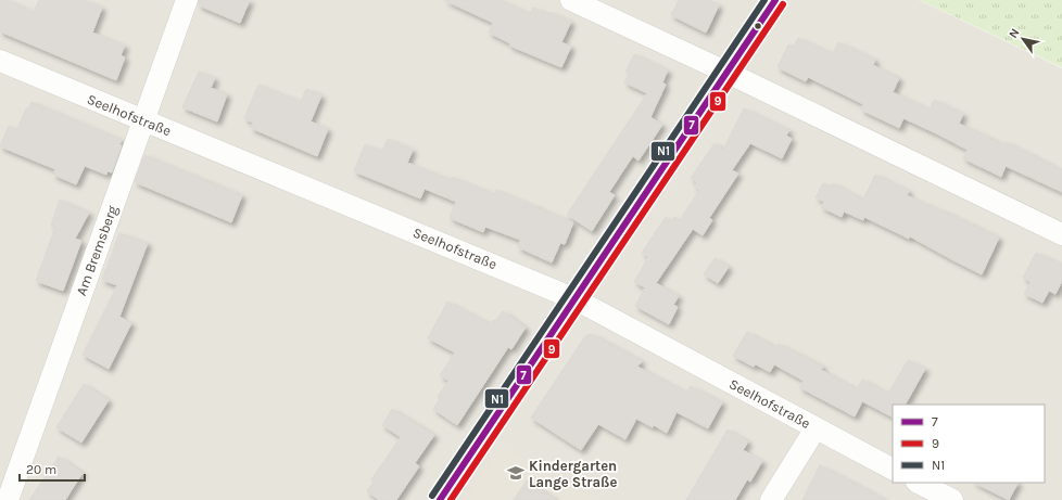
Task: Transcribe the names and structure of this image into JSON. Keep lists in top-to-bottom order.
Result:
{
  "streets": {
    "street": ["Seelhofstraße", "Am Bremsberg"]
  },
  "crossings": [
    ["Seelhofstraße", "Am Bremsberg"]
  ],
  "places": {
    "school or university": ["Kindergarten Lange Straße"]
  },
  "lines": ["transit line 7", "transit line N1", "transit line 9"],
  "legend": ["7", "9", "N1"],
  "scale_bar": "20 m",
  "north": "top left"
}
